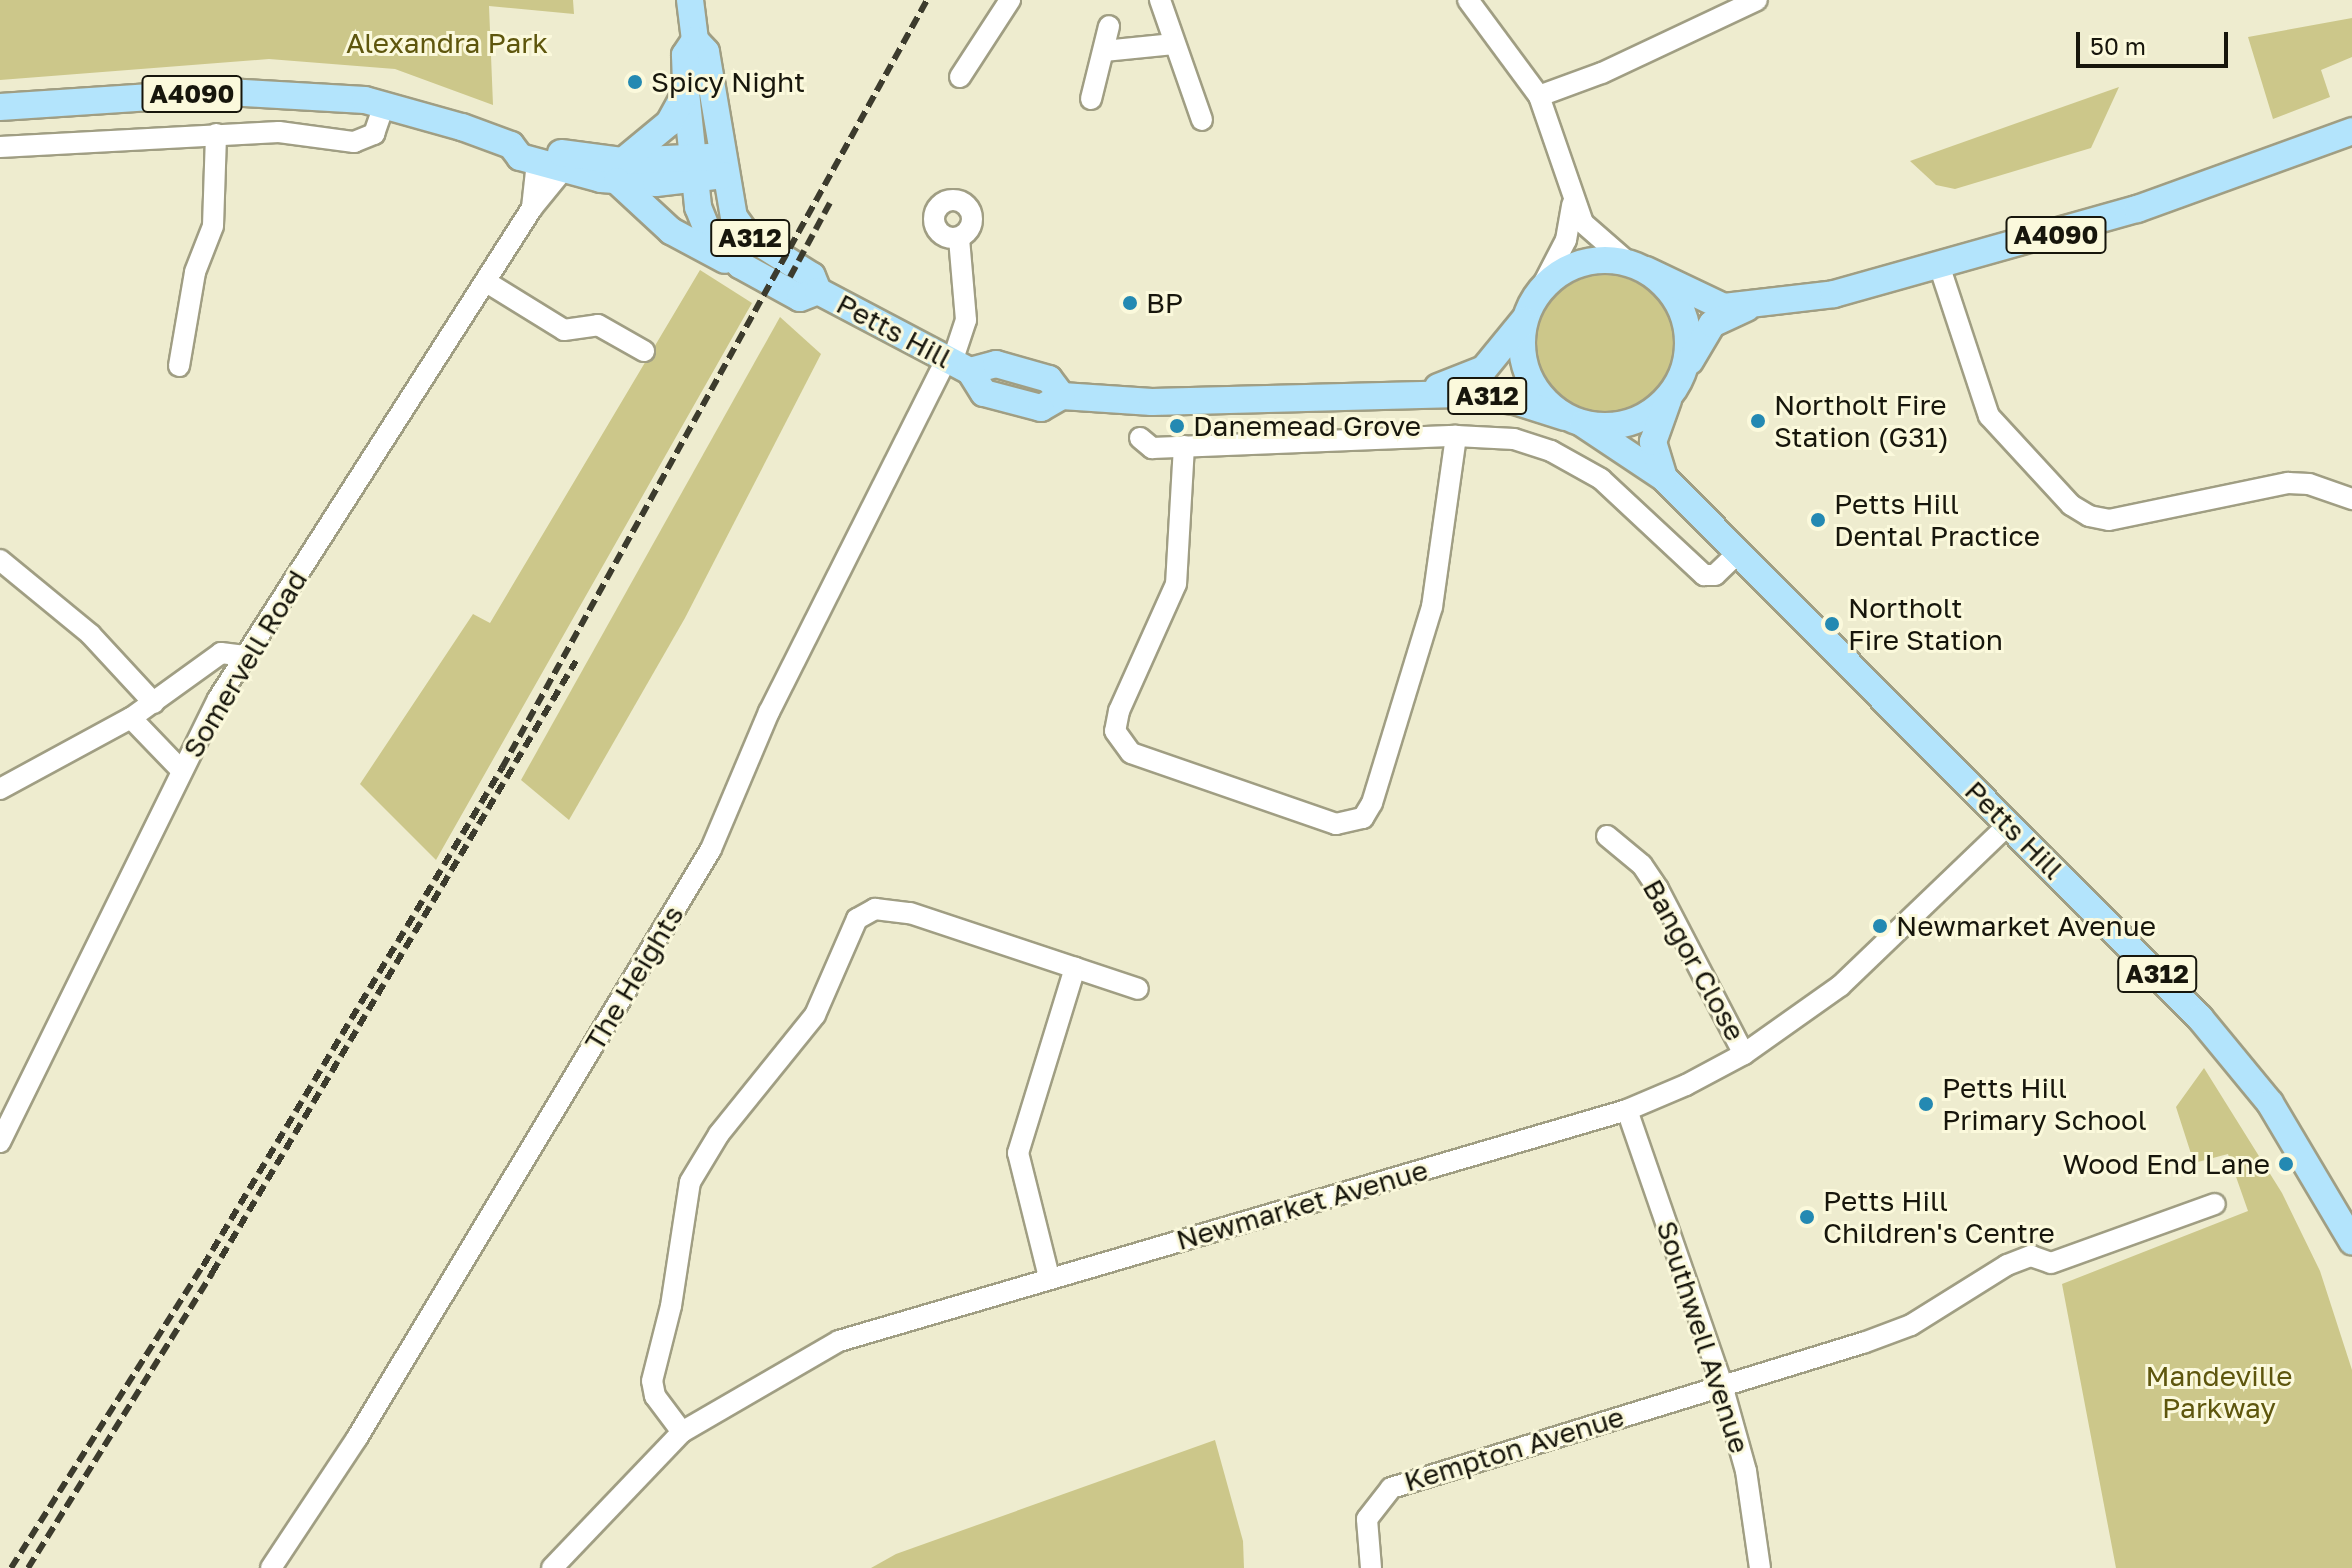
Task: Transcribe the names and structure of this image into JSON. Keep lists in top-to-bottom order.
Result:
{
  "streets": {
    "main road": ["A4090", "A312", "Petts Hill"],
    "street": [
      "Somervell Road",
      "Bangor Close",
      "The Heights",
      "Newmarket Avenue",
      "Southwell Avenue",
      "Kempton Avenue"
    ]
  },
  "crossings": [
    ["A4090", "A312"],
    ["A4090", "Petts Hill"],
    ["A4090", "Somervell Road"],
    ["A312", "Petts Hill"],
    ["Petts Hill", "The Heights"],
    ["Petts Hill", "Newmarket Avenue"],
    ["Bangor Close", "Newmarket Avenue"],
    ["Newmarket Avenue", "Southwell Avenue"],
    ["Southwell Avenue", "Kempton Avenue"]
  ],
  "parks": ["Alexandra Park", "Mandeville Parkway"],
  "places": [
    "Spicy Night",
    "BP",
    "Northolt Fire Station (G31)",
    "Danemead Grove",
    "Petts Hill Dental Practice",
    "Northolt Fire Station",
    "Newmarket Avenue",
    "Petts Hill Primary School",
    "Wood End Lane",
    "Petts Hill Children's Centre"
  ],
  "scale_bar": "50 m"
}
